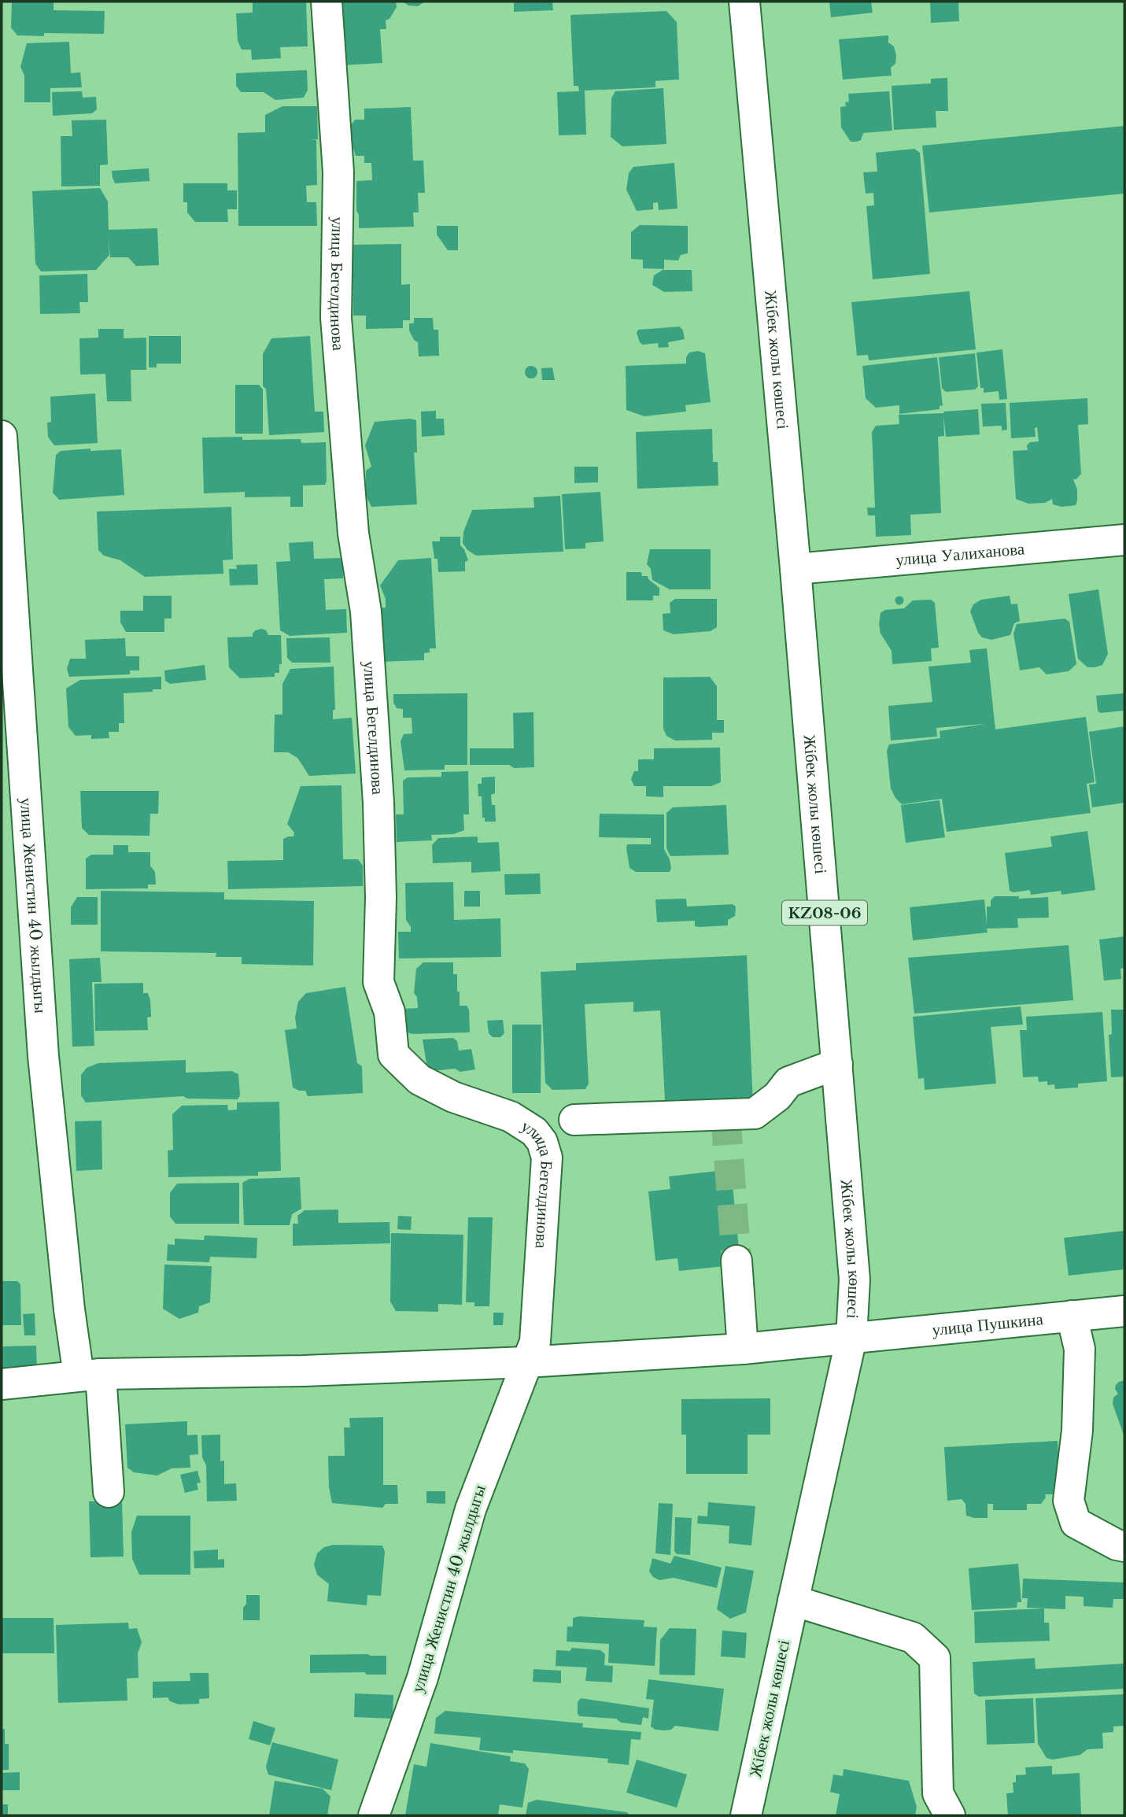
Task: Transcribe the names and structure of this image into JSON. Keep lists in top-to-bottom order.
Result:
{
  "streets": {
    "main road": [
      "улица Бегелдинова",
      "Жібек жолы көшесі",
      "улица Уалиханова",
      "улица Женистин 40 жылдыгы",
      "KZ08-06",
      "улица Пушкина"
    ]
  },
  "crossings": [
    ["улица Бегелдинова", "улица Женистин 40 жылдыгы"],
    ["улица Бегелдинова", "улица Пушкина"],
    ["Жібек жолы көшесі", "улица Уалиханова"],
    ["Жібек жолы көшесі", "улица Пушкина"],
    ["улица Женистин 40 жылдыгы", "улица Пушкина"]
  ]
}
